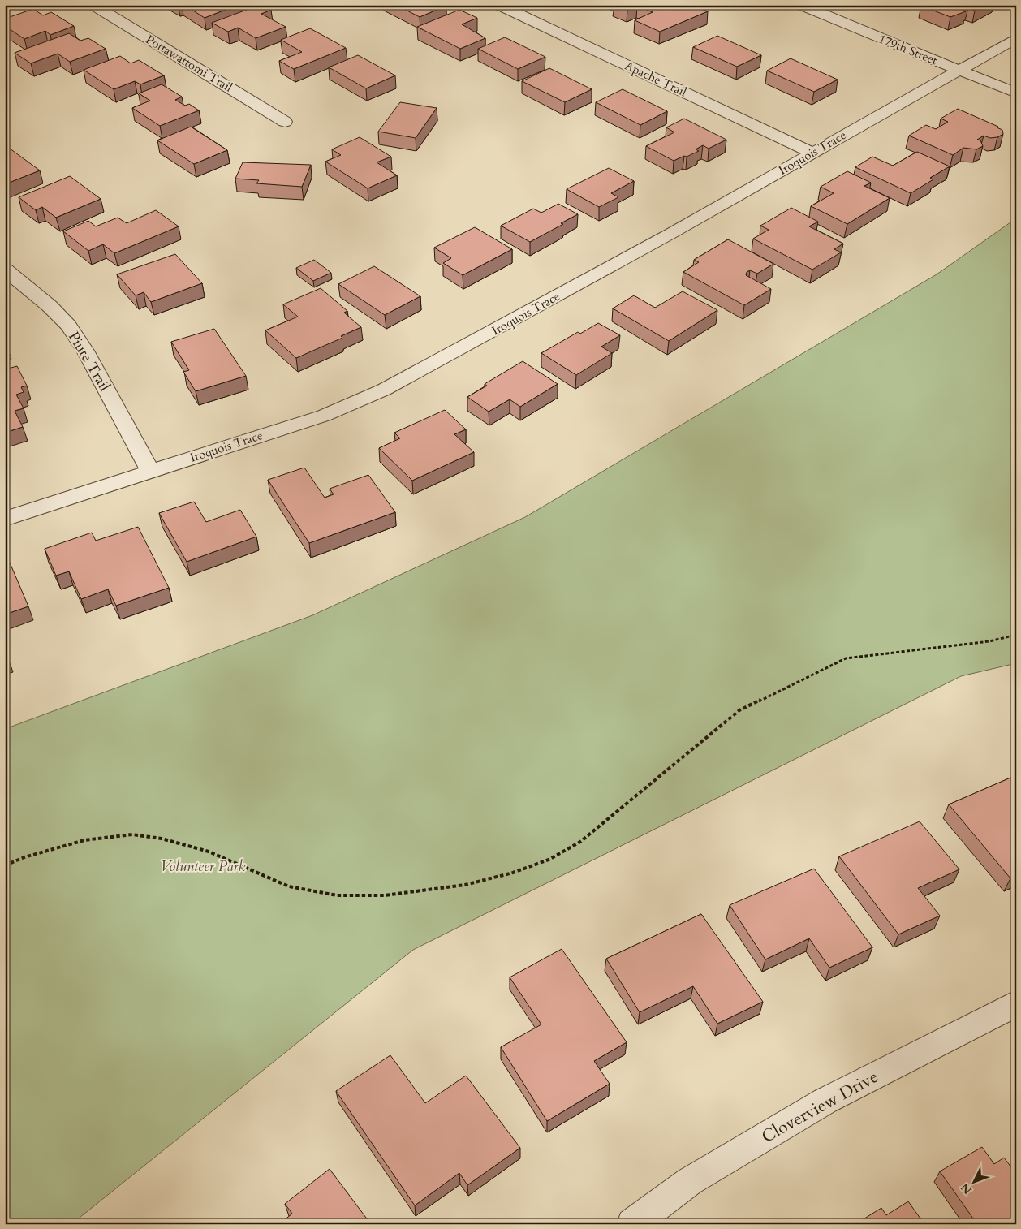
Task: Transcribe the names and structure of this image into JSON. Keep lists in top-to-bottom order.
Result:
{
  "streets": {
    "street": [
      "179th Street",
      "Pottawattomi Trail",
      "Apache Trail",
      "Iroquois Trace",
      "Piute Trail",
      "Cloverview Drive"
    ]
  },
  "crossings": [
    ["179th Street", "Iroquois Trace"],
    ["Apache Trail", "Iroquois Trace"],
    ["Iroquois Trace", "Piute Trail"]
  ],
  "parks": ["Volunteer Park"],
  "north": "bottom left"
}
